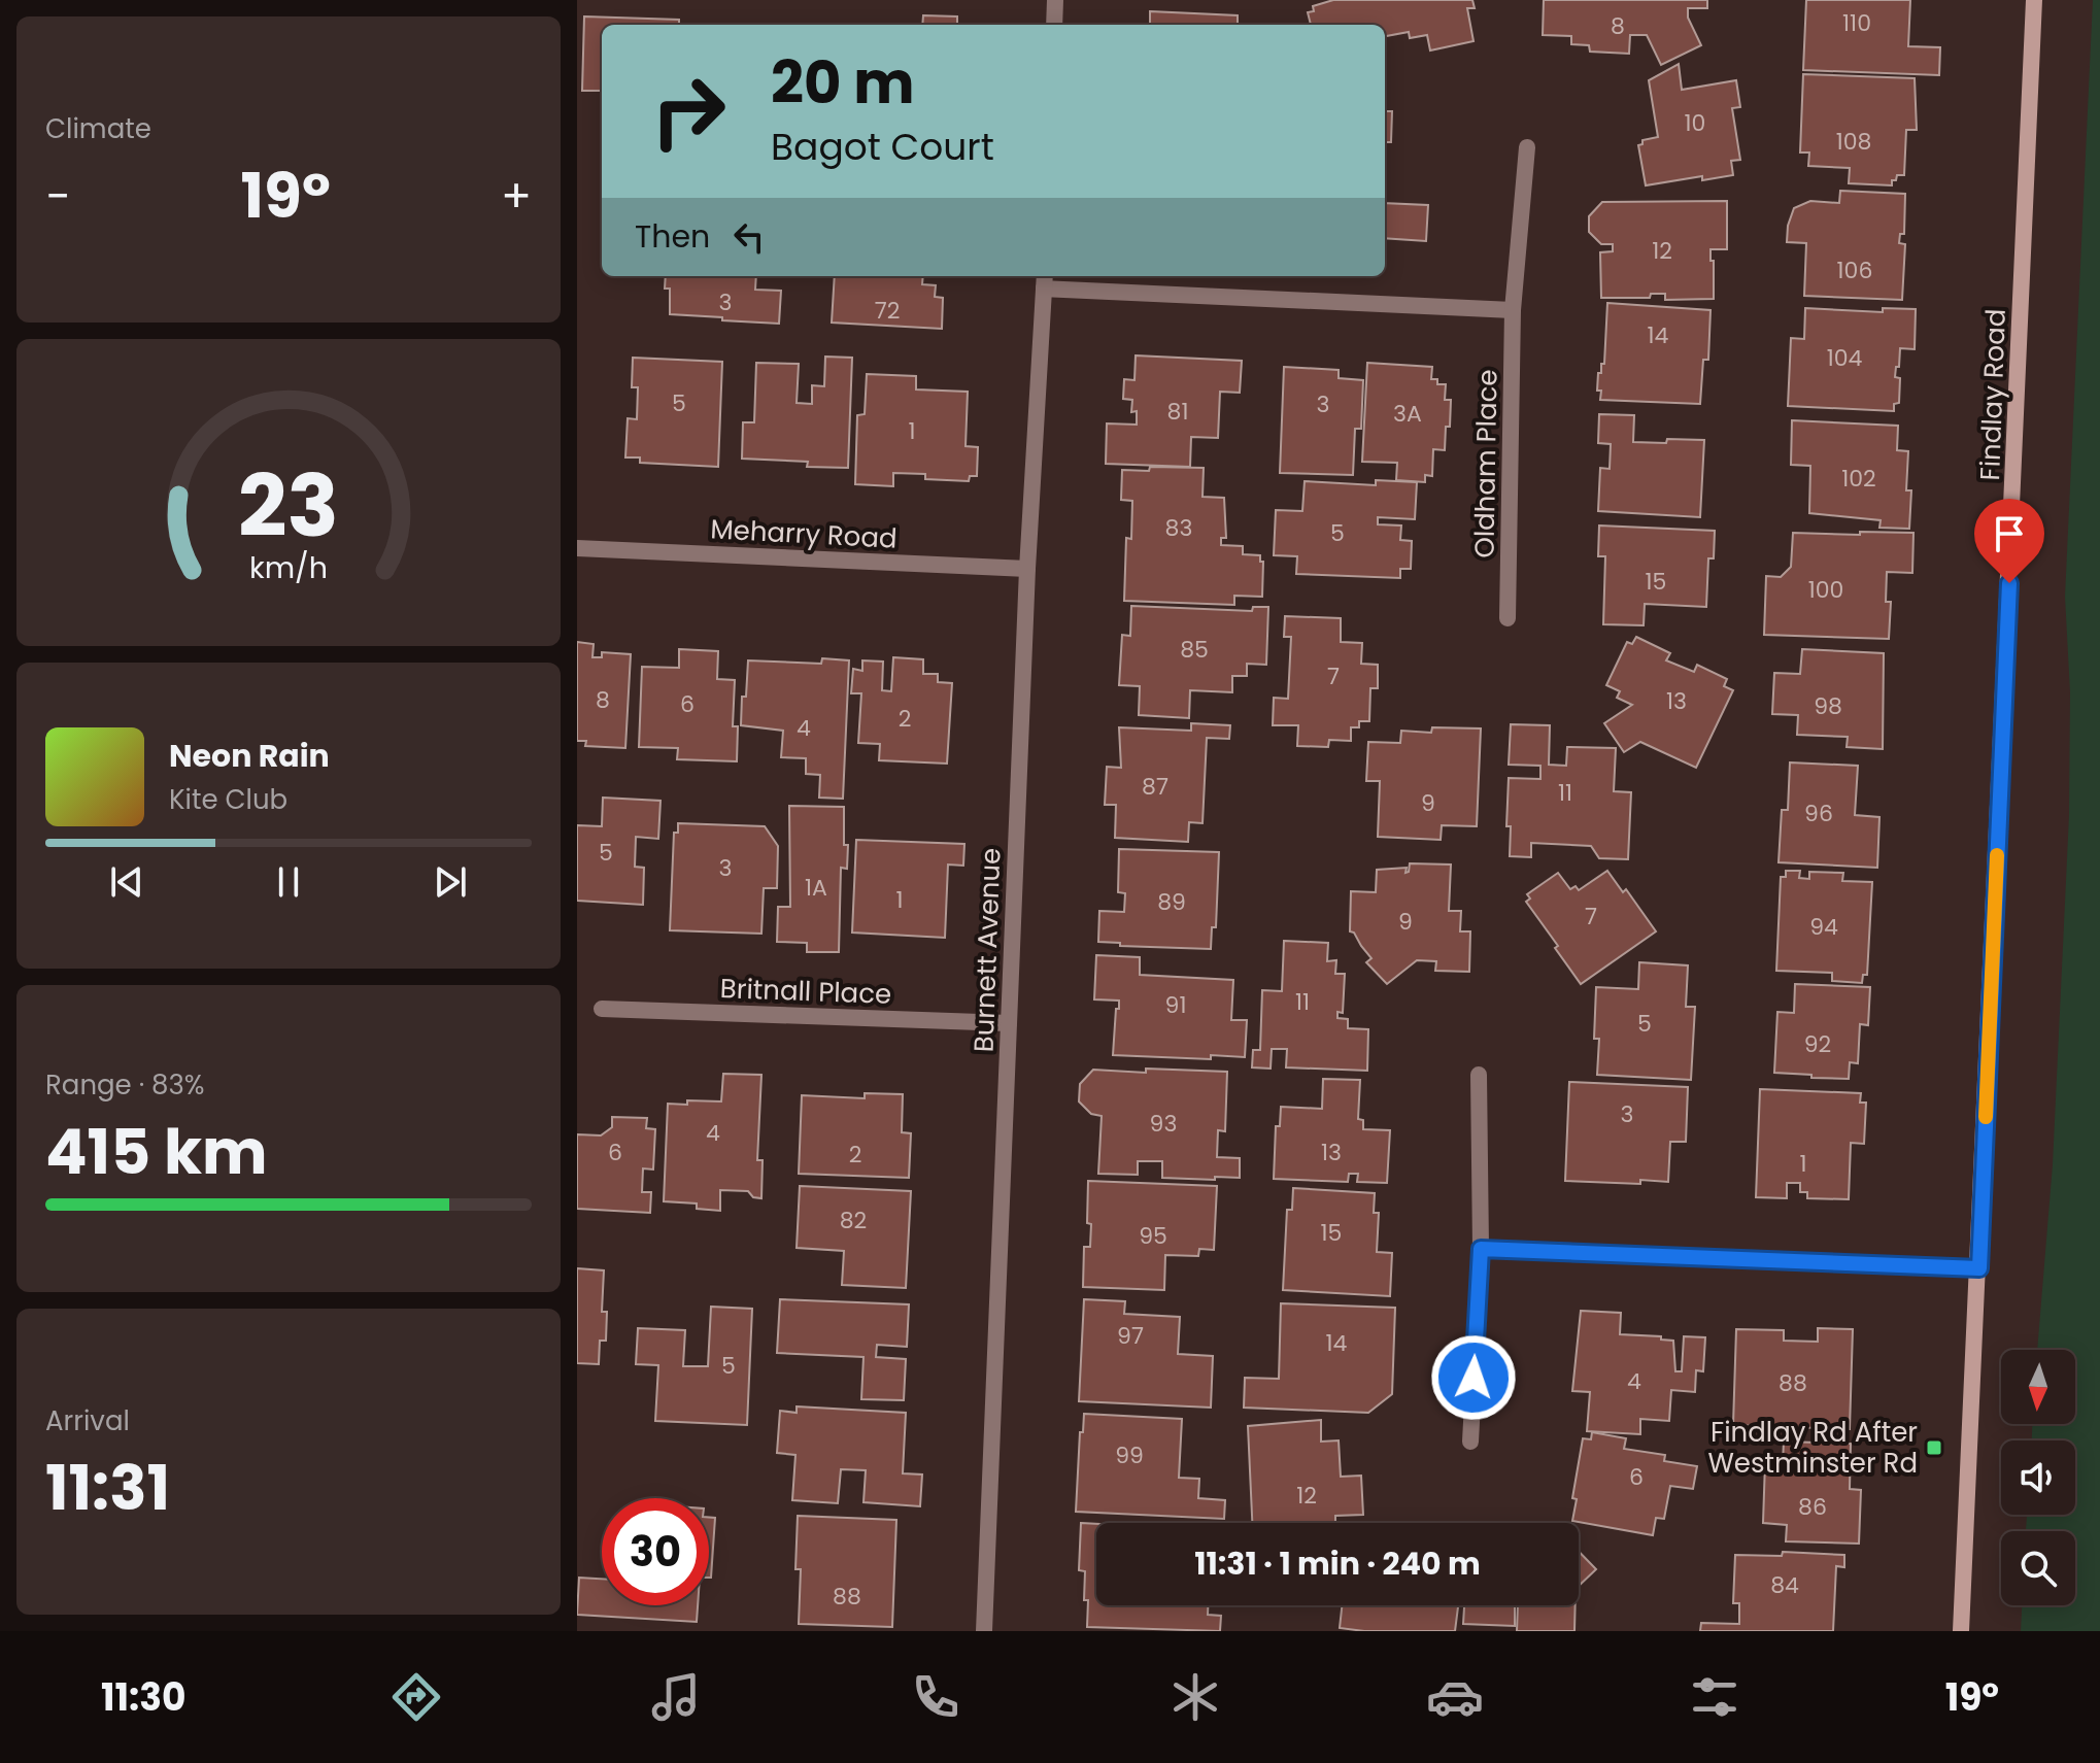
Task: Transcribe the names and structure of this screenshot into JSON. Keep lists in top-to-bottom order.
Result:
{
  "streets": {
    "main road": ["Findlay Road"],
    "street": [
      "Oldham Place",
      "Meharry Road",
      "Burnett Avenue",
      "Britnall Place"
    ]
  },
  "crossings": [
    ["Meharry Road", "Burnett Avenue"],
    ["Burnett Avenue", "Britnall Place"]
  ],
  "places": {
    "transit": ["Findlay Rd After Westminster Rd"]
  },
  "house_numbers": [
    "110",
    "8",
    "10",
    "108",
    "12",
    "106",
    "3",
    "72",
    "14",
    "104",
    "5",
    "3",
    "81",
    "3A",
    "1",
    "102",
    "83",
    "5",
    "15",
    "100",
    "85",
    "7",
    "8",
    "13",
    "6",
    "98",
    "2",
    "4",
    "87",
    "11",
    "9",
    "96",
    "5",
    "3",
    "1A",
    "1",
    "89",
    "7",
    "9",
    "94",
    "11",
    "91",
    "5",
    "92",
    "3",
    "93",
    "4",
    "6",
    "13",
    "2",
    "1",
    "82",
    "15",
    "95",
    "97",
    "14",
    "5",
    "4",
    "88",
    "99",
    "6",
    "12",
    "86",
    "84",
    "88"
  ],
  "north": "bottom",
  "page": {
    "tile": [
      "Climate",
      ["Range · 83%", "415 km"],
      ["Arrival", "11:31"]
    ],
    "turn": ["20 m", "Bagot Court"],
    "heat": ["−", "19°", "+"],
    "then": "Then",
    "song": ["Neon Rain", "Kite Club"],
    "limit": "30",
    "trip": "11:31 · 1 min · 240 m",
    "tabs": ["11:30", "19°"],
    "gauge": ["23", "km/h"]
  }
}
